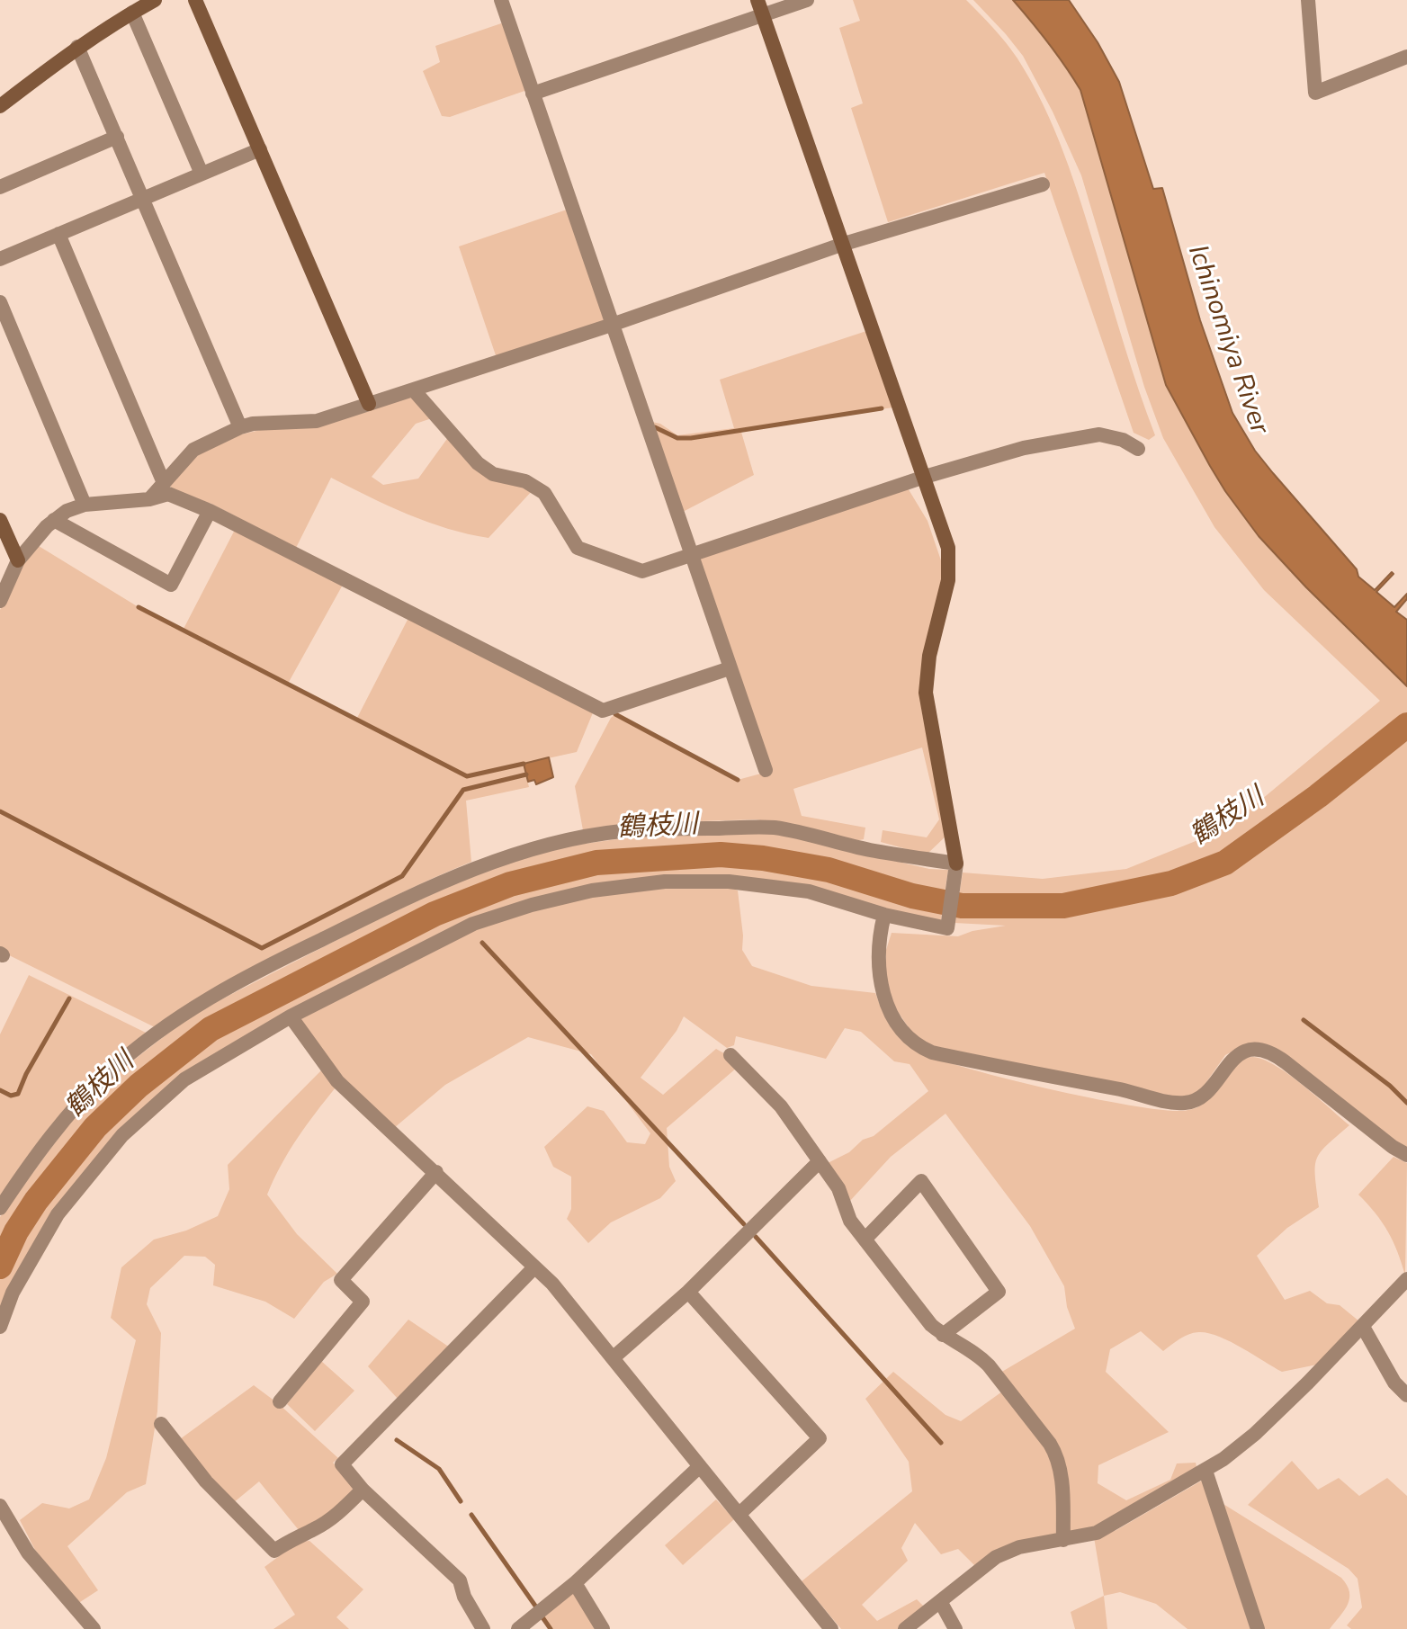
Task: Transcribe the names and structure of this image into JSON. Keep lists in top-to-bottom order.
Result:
{
  "water": ["Ichinomiya River", "鶴枝川"]
}
